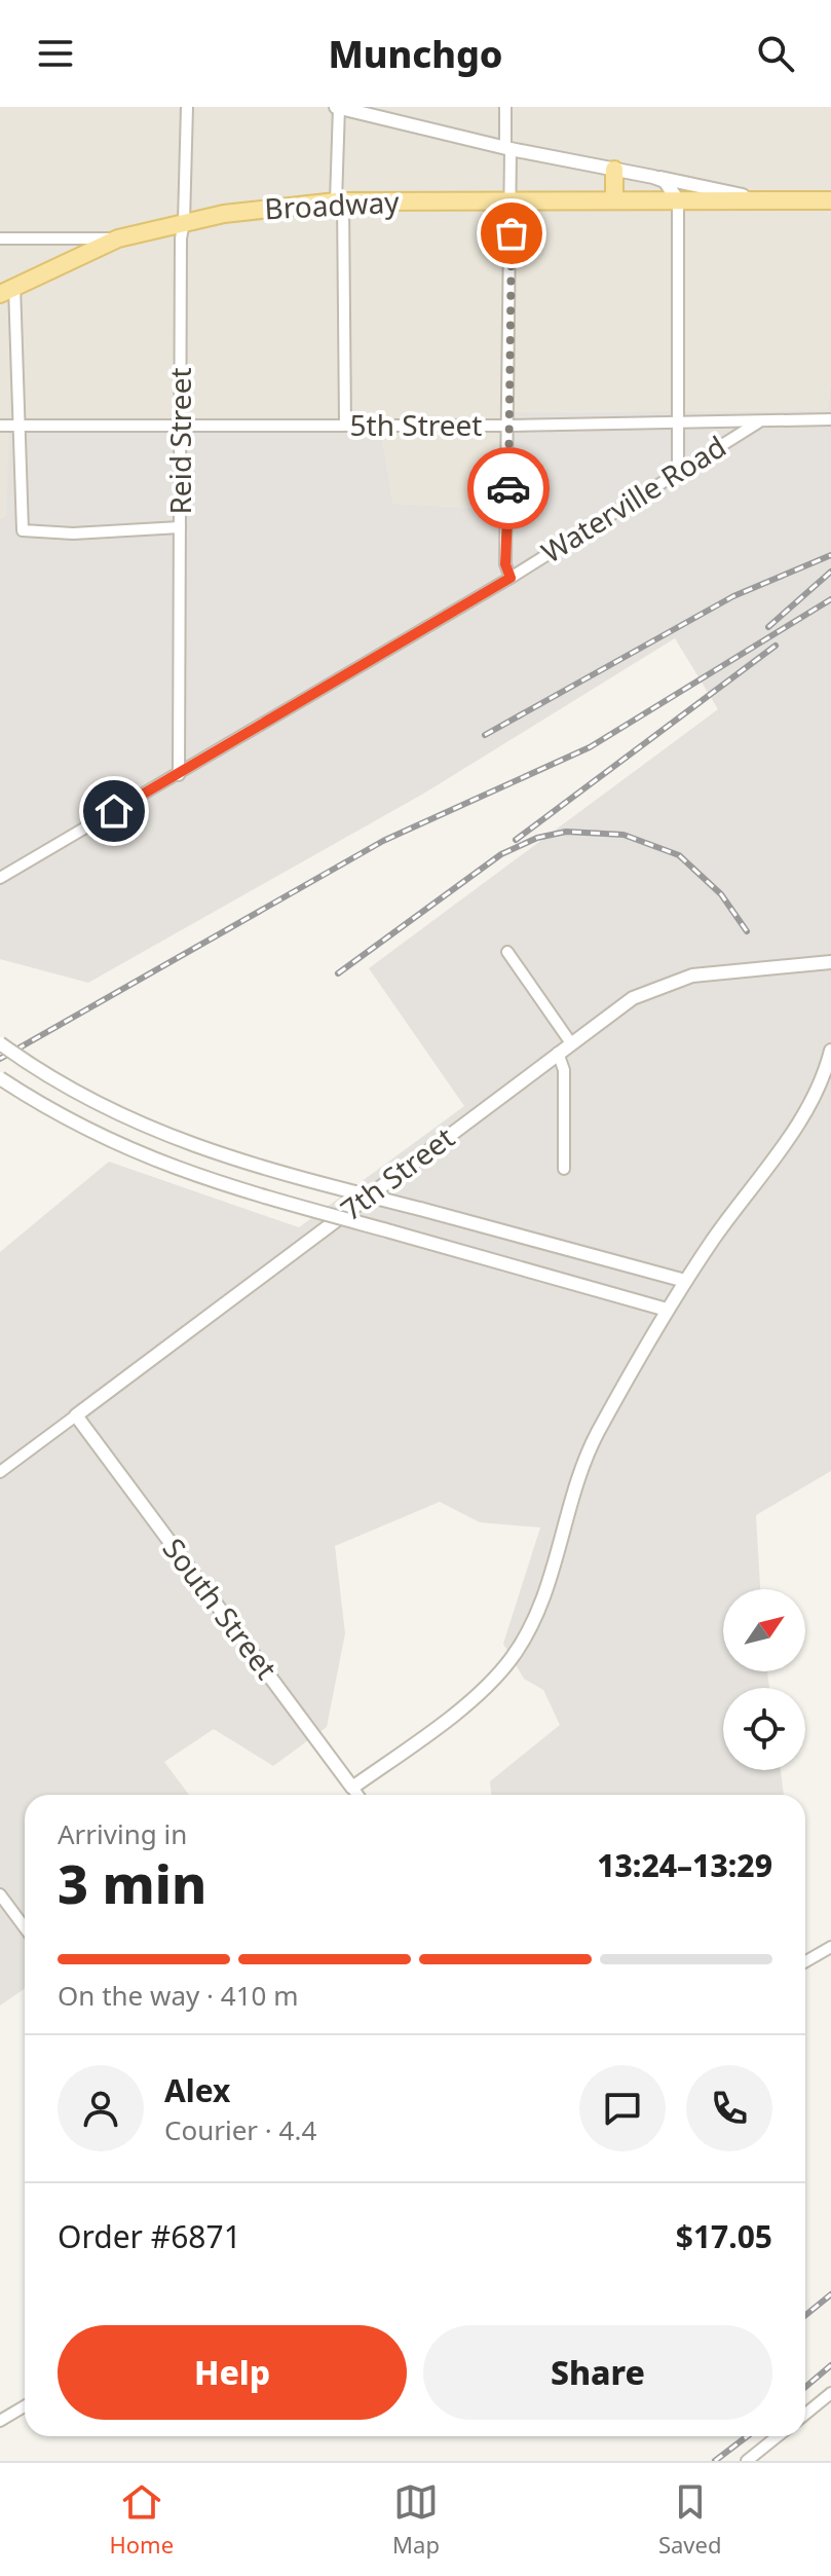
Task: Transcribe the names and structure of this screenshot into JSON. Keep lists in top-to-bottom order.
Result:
{
  "streets": {
    "main road": ["Broadway"],
    "street": [
      "5th Street",
      "Reid Street",
      "Waterville Road",
      "7th Street",
      "South Street"
    ]
  },
  "crossings": [
    ["Broadway", "Reid Street"],
    ["5th Street", "Reid Street"],
    ["5th Street", "Waterville Road"],
    ["Reid Street", "Waterville Road"],
    ["7th Street", "South Street"]
  ],
  "north": "top right",
  "page": {
    "header": "Munchgo",
    "heading": ["3 min", "Arriving in", "13:24–13:29"],
    "panel": [
      "Alex",
      "Courier · 4.4",
      "Order #6871",
      "$17.05"
    ],
    "bar": "On the way · 410 m",
    "buttons": ["Help", "Share"],
    "tabs": ["Home", "Map", "Saved"]
  }
}
